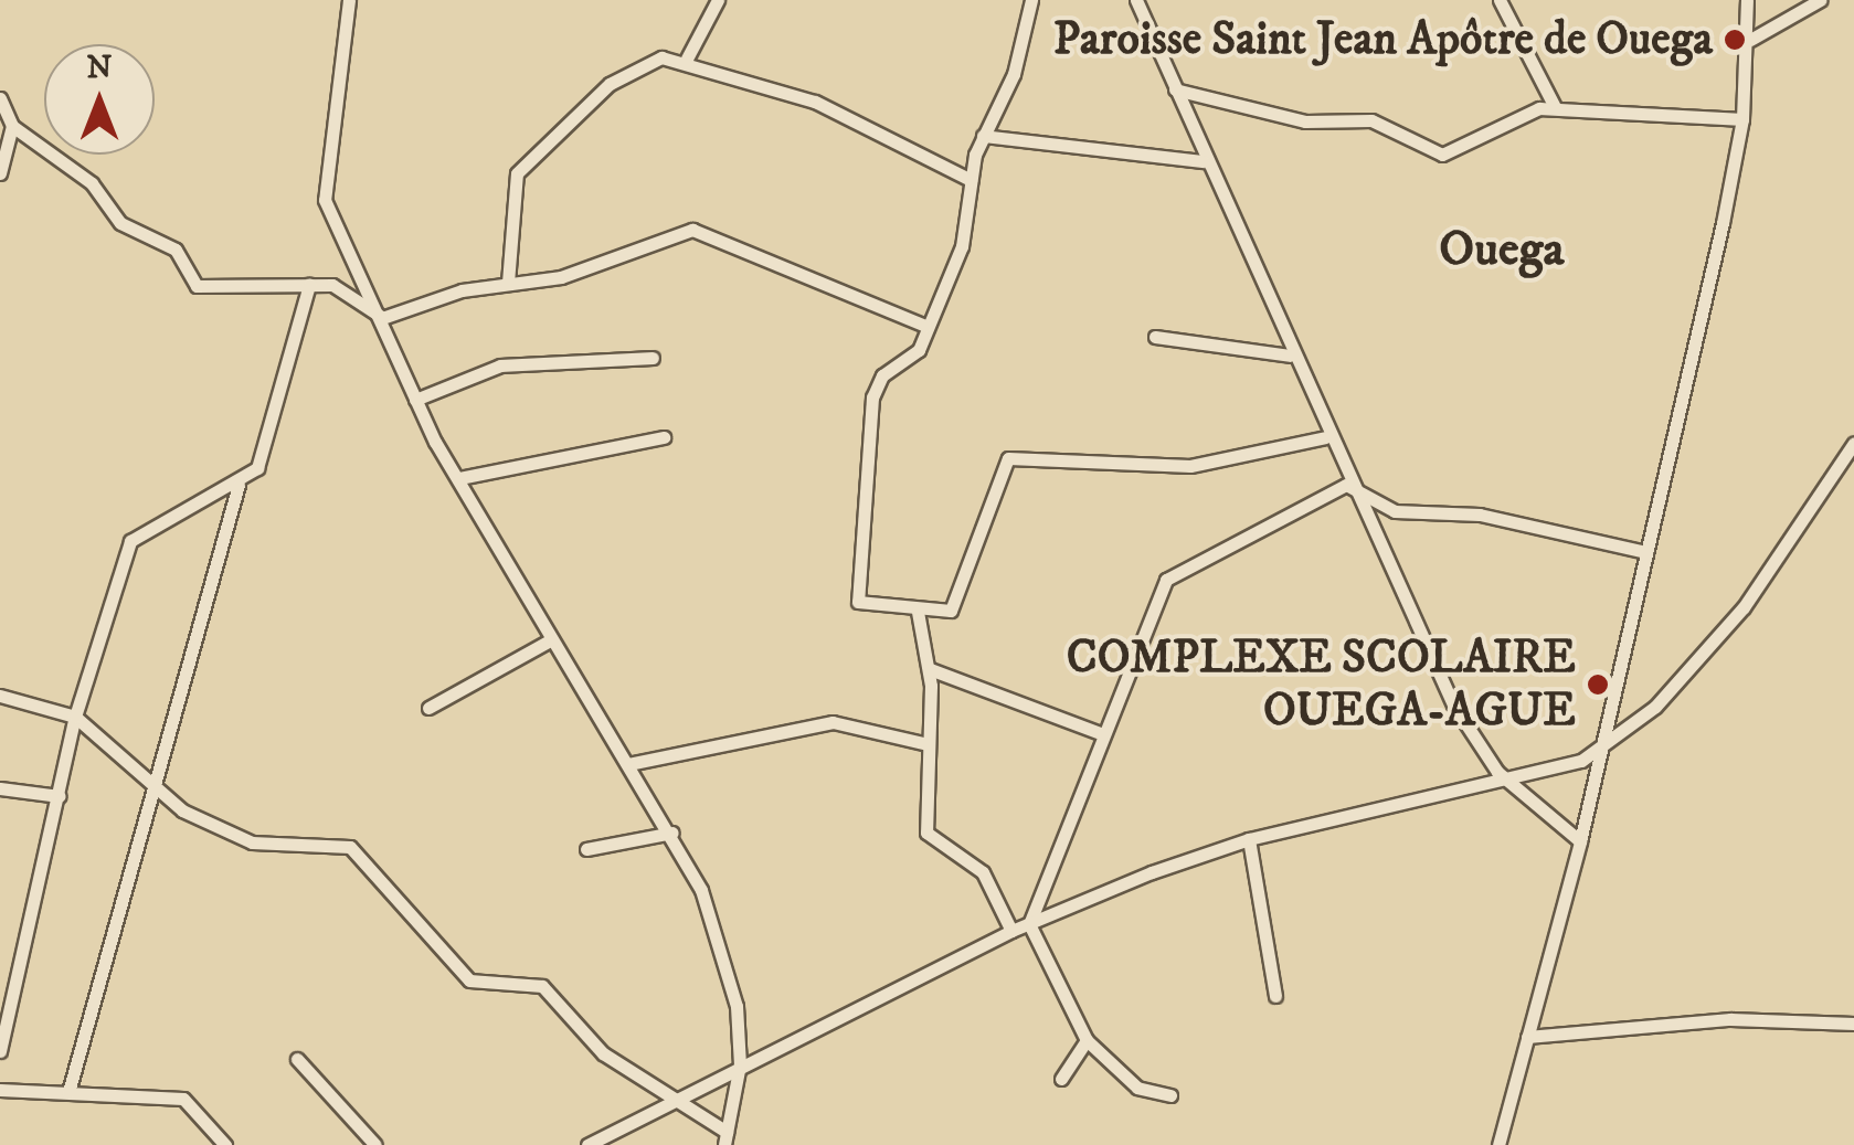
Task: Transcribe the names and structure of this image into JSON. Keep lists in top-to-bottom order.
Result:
{
  "districts": ["Ouega"],
  "places": ["Paroisse Saint Jean Apôtre de Ouega", "COMPLEXE SCOLAIRE OUEGA-AGUE"],
  "north": "top"
}
